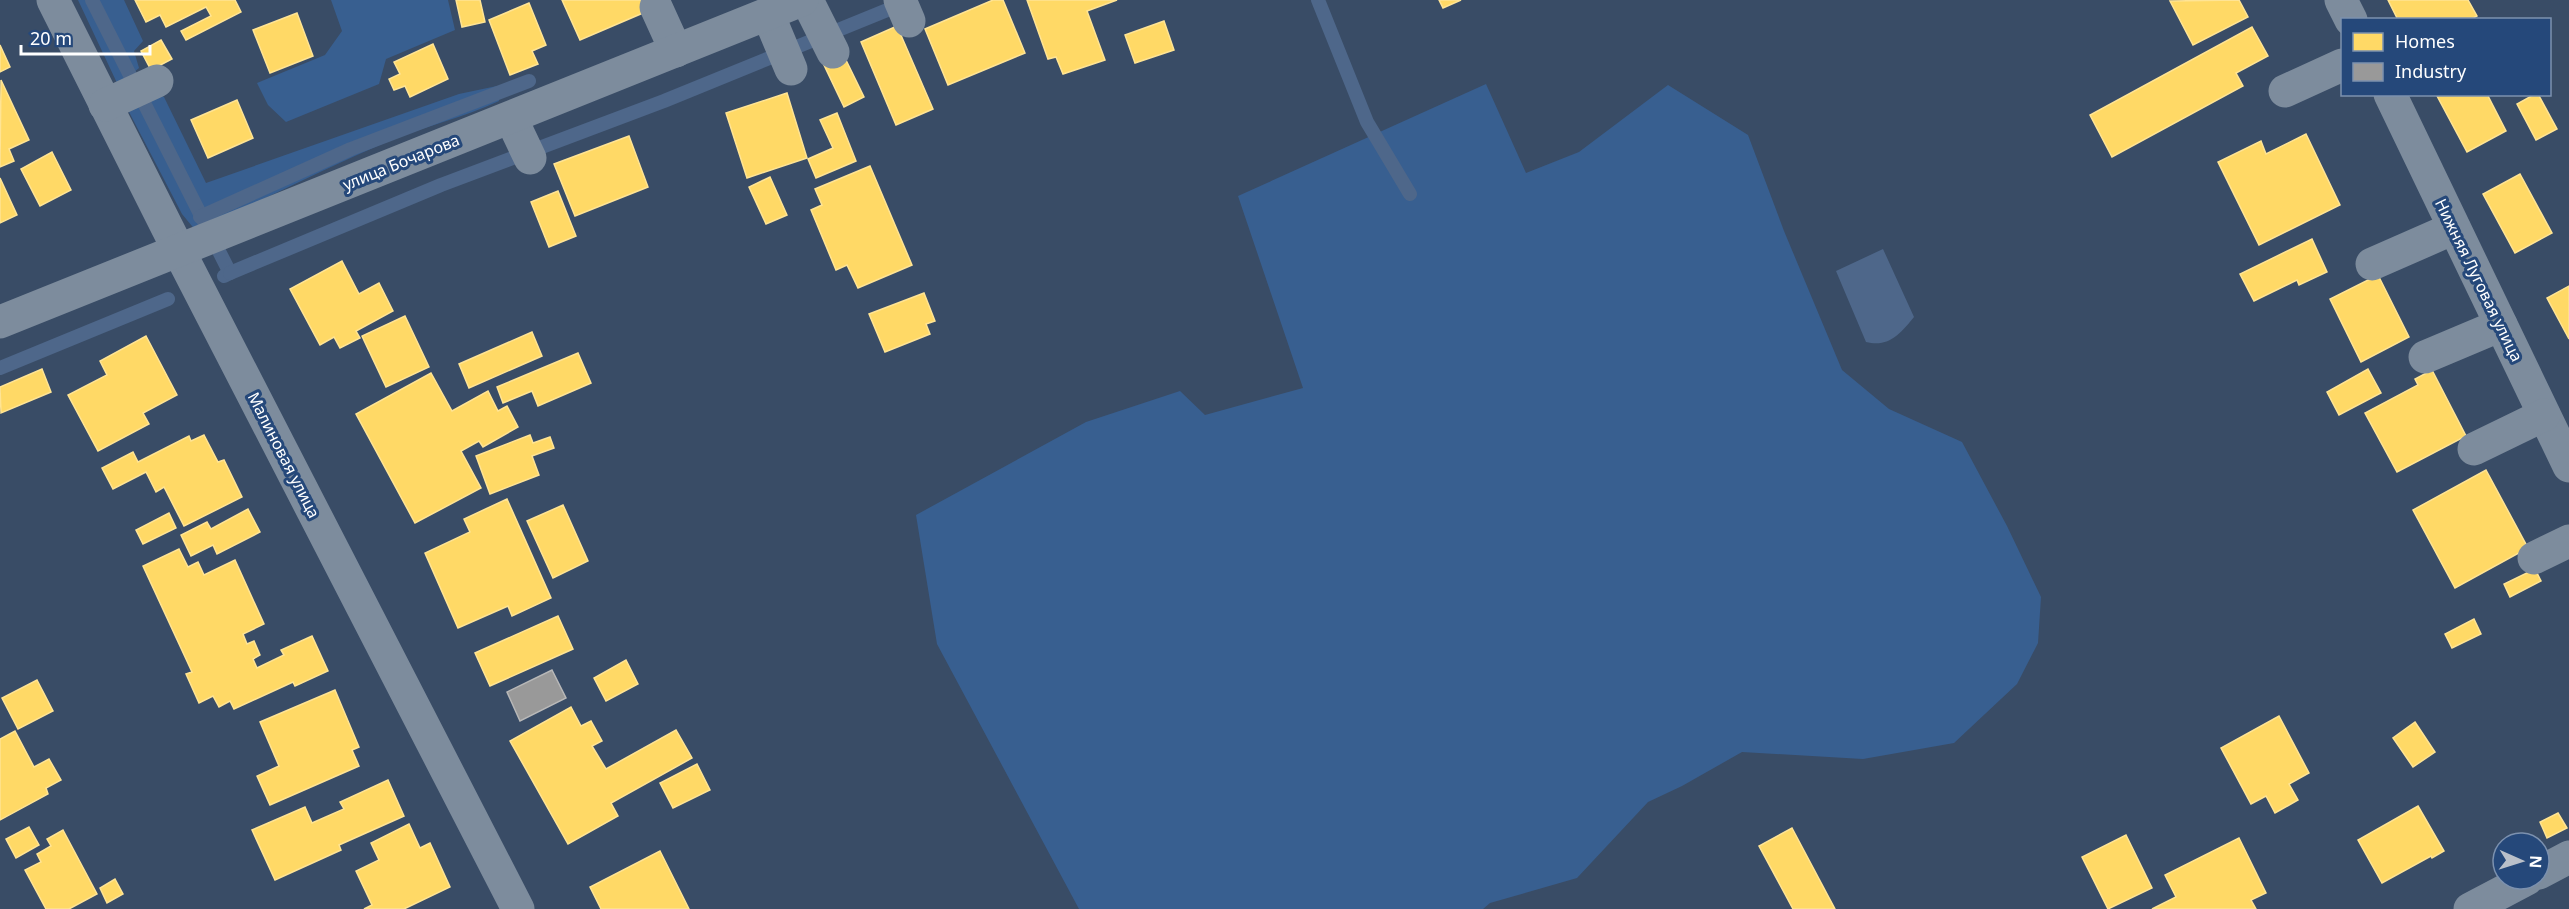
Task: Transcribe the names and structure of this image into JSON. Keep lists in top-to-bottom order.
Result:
{
  "streets": {
    "street": ["улица Бочарова", "Нижняя Луговая улица", "Малиновая улица"]
  },
  "crossings": [
    ["улица Бочарова", "Малиновая улица"]
  ],
  "legend": ["Homes", "Industry"],
  "scale_bar": "20 m",
  "north": "right"
}
